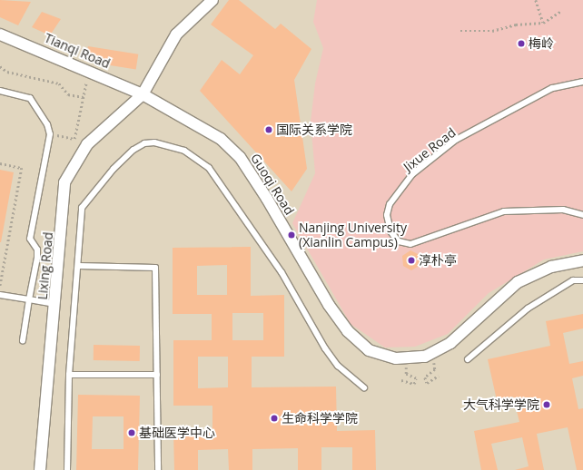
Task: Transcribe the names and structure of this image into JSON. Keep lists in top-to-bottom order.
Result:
{
  "streets": {
    "street": ["Tianqi Road", "Guoqi Road", "Lixing Road"],
    "lane": ["Jixue Road"]
  },
  "crossings": [
    ["Tianqi Road", "Guoqi Road"],
    ["Tianqi Road", "Lixing Road"],
    ["Guoqi Road", "Lixing Road"]
  ],
  "places": [
    "梅岭",
    "国际关系学院",
    "Nanjing University (Xianlin Campus)",
    "淳朴亭",
    "大气科学学院",
    "生命科学学院",
    "基础医学中心"
  ]
}
